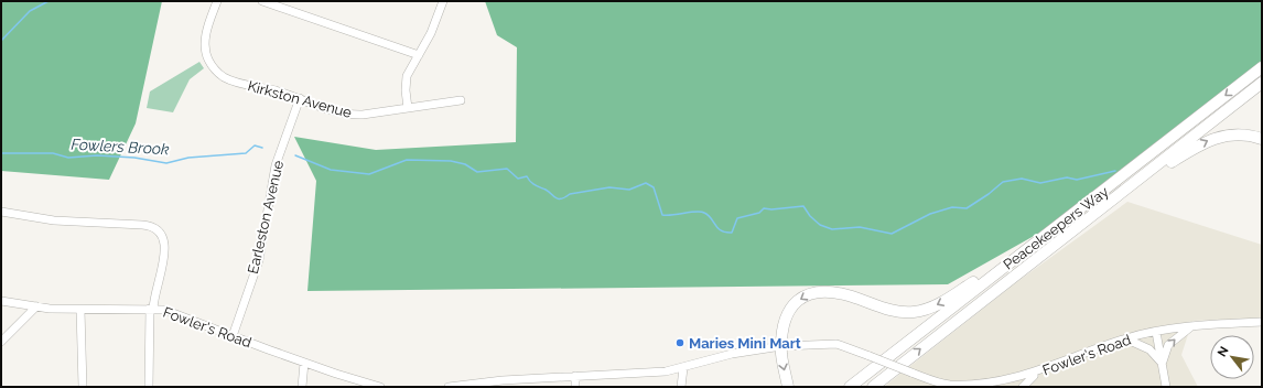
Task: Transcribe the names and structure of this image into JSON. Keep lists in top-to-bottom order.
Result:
{
  "streets": {
    "highway": ["Peacekeepers Way"],
    "street": ["Kirkston Avenue", "Earleston Avenue", "Fowler's Road"]
  },
  "crossings": [
    ["Kirkston Avenue", "Earleston Avenue"],
    ["Earleston Avenue", "Fowler's Road"]
  ],
  "water": ["Fowlers Brook"],
  "places": ["Maries Mini Mart"],
  "north": "top left"
}
